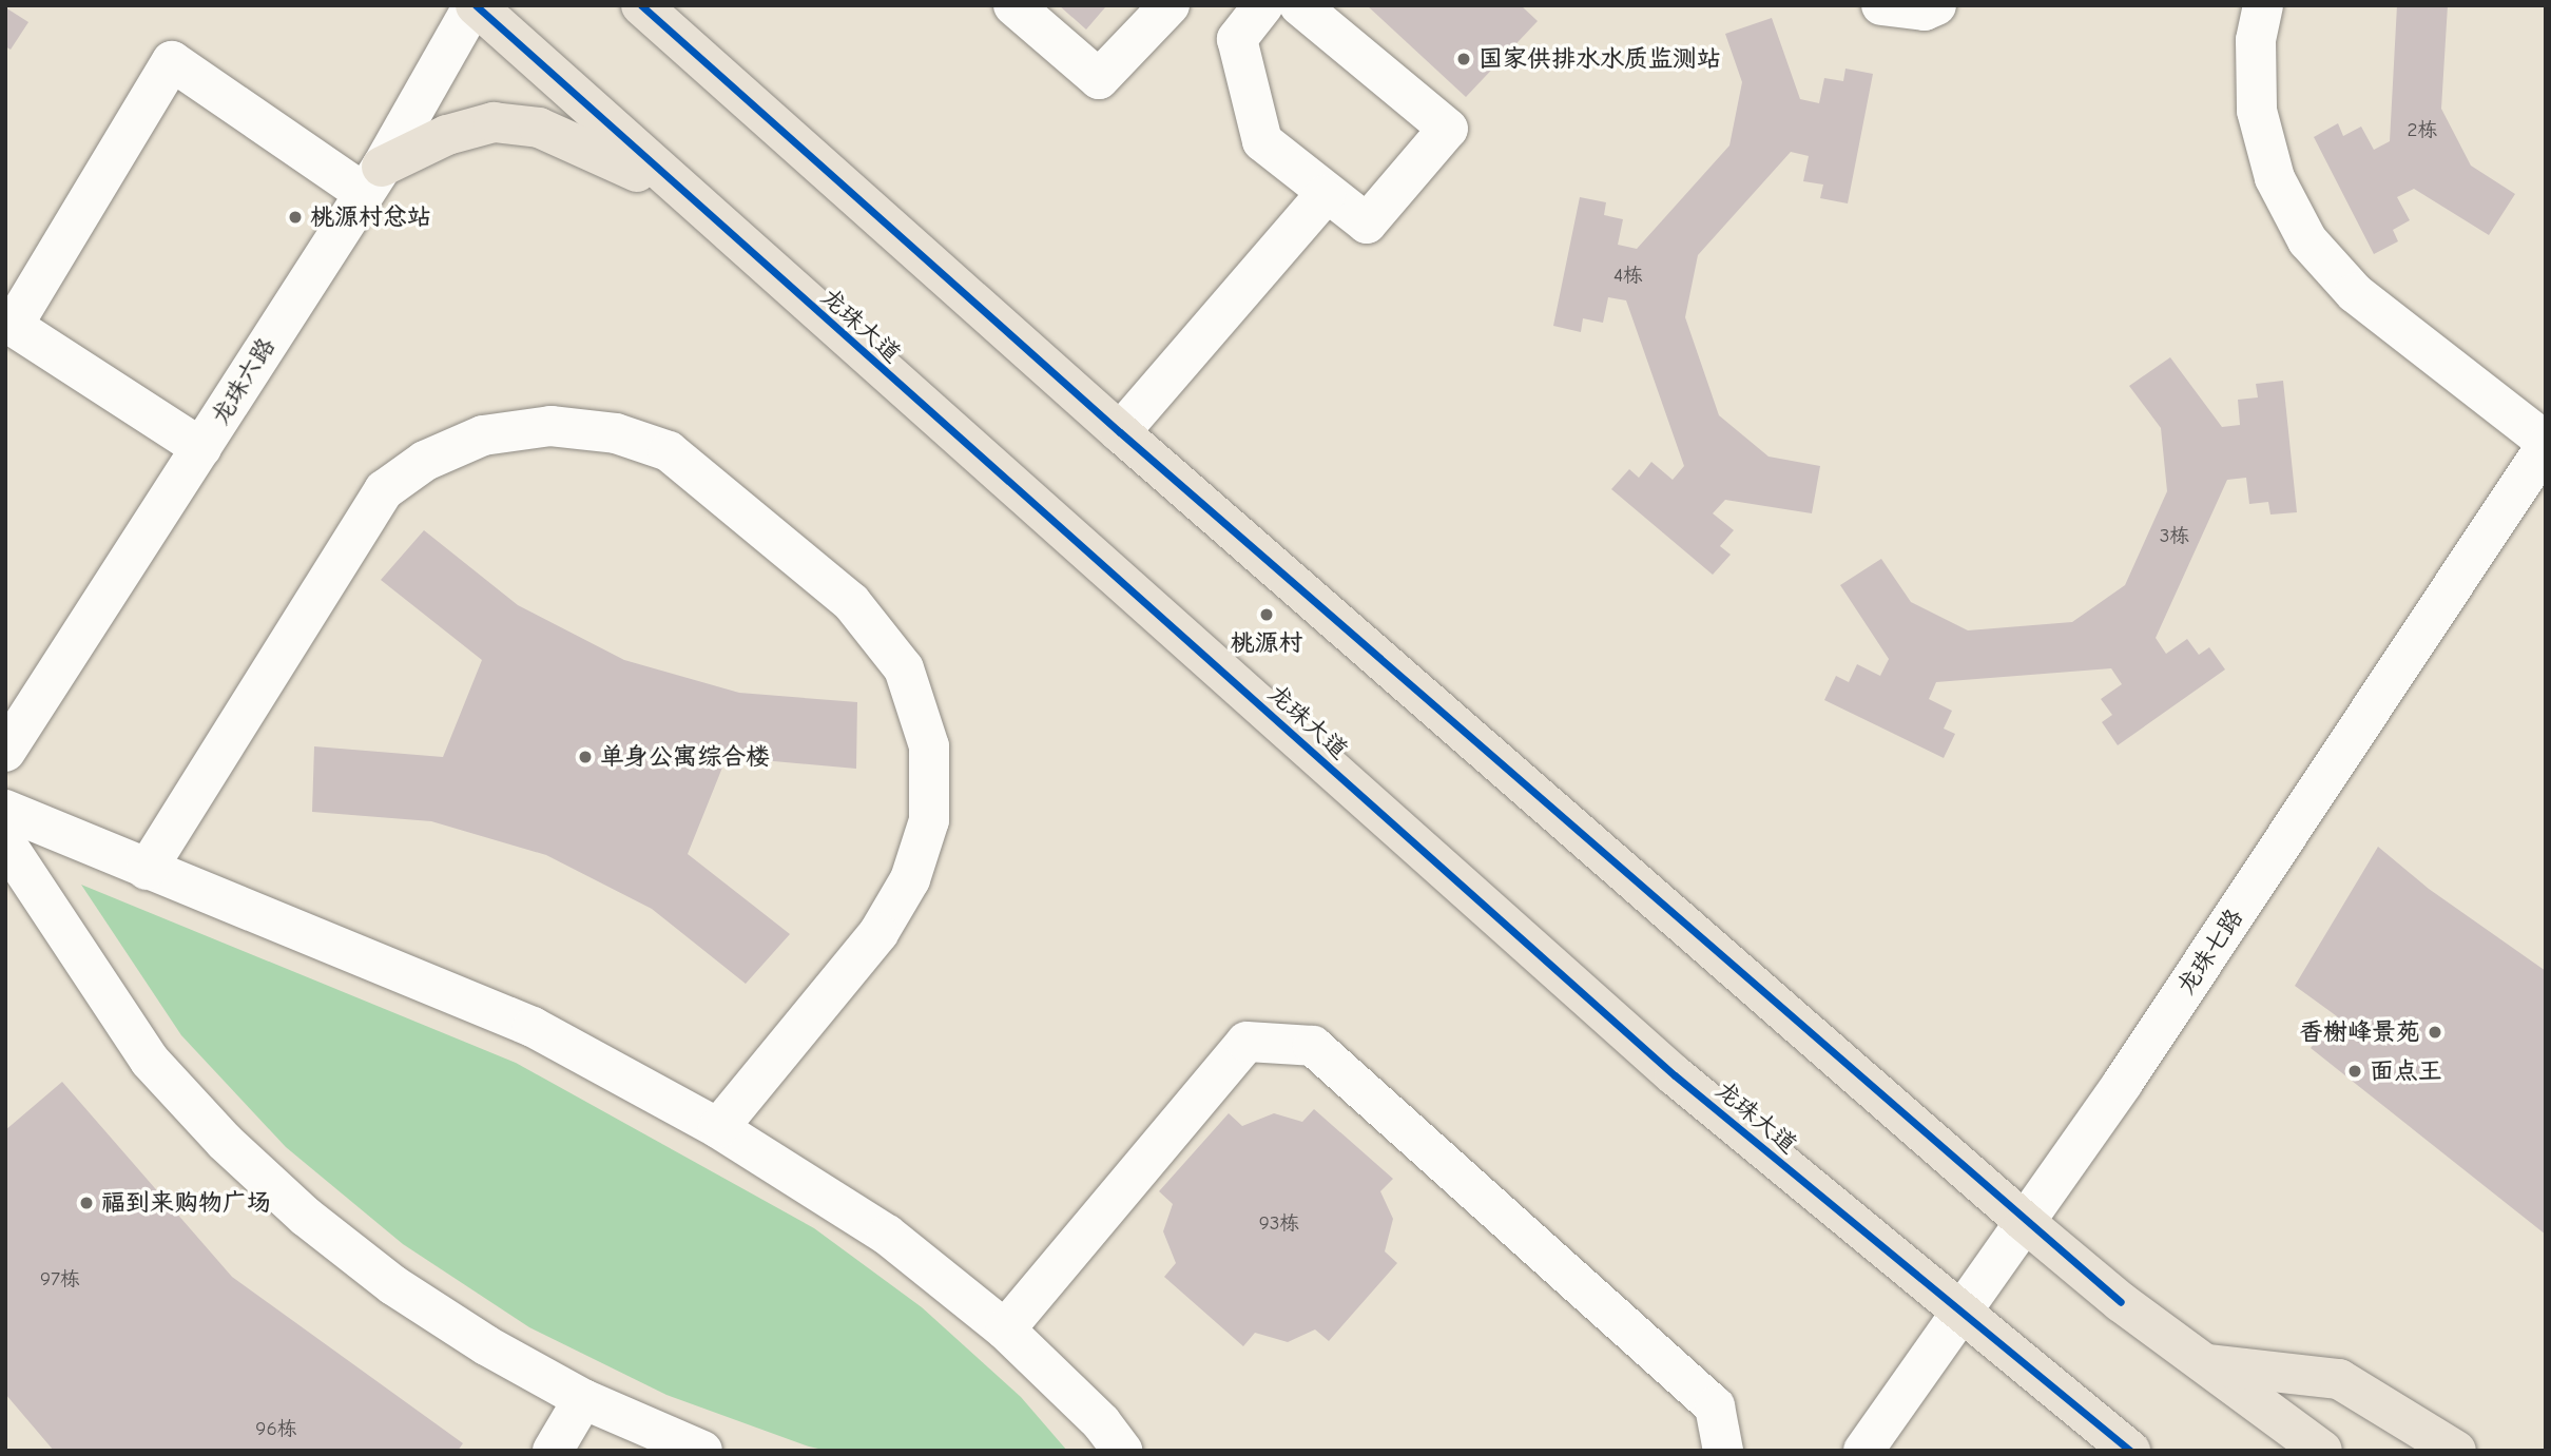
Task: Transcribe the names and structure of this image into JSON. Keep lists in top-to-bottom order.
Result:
{
  "streets": {
    "main road": ["龙珠大道"],
    "street": ["龙珠六路", "龙珠七路"]
  },
  "crossings": [
    ["龙珠大道", "龙珠六路"],
    ["龙珠大道", "龙珠七路"]
  ],
  "places": [
    "国家供排水水质监测站",
    "桃源村总站",
    "桃源村",
    "单身公寓综合楼",
    "香榭峰景苑",
    "面点王",
    "福到来购物广场"
  ],
  "house_numbers": [
    "2栋",
    "4栋",
    "3栋",
    "93栋",
    "97栋",
    "96栋"
  ]
}
